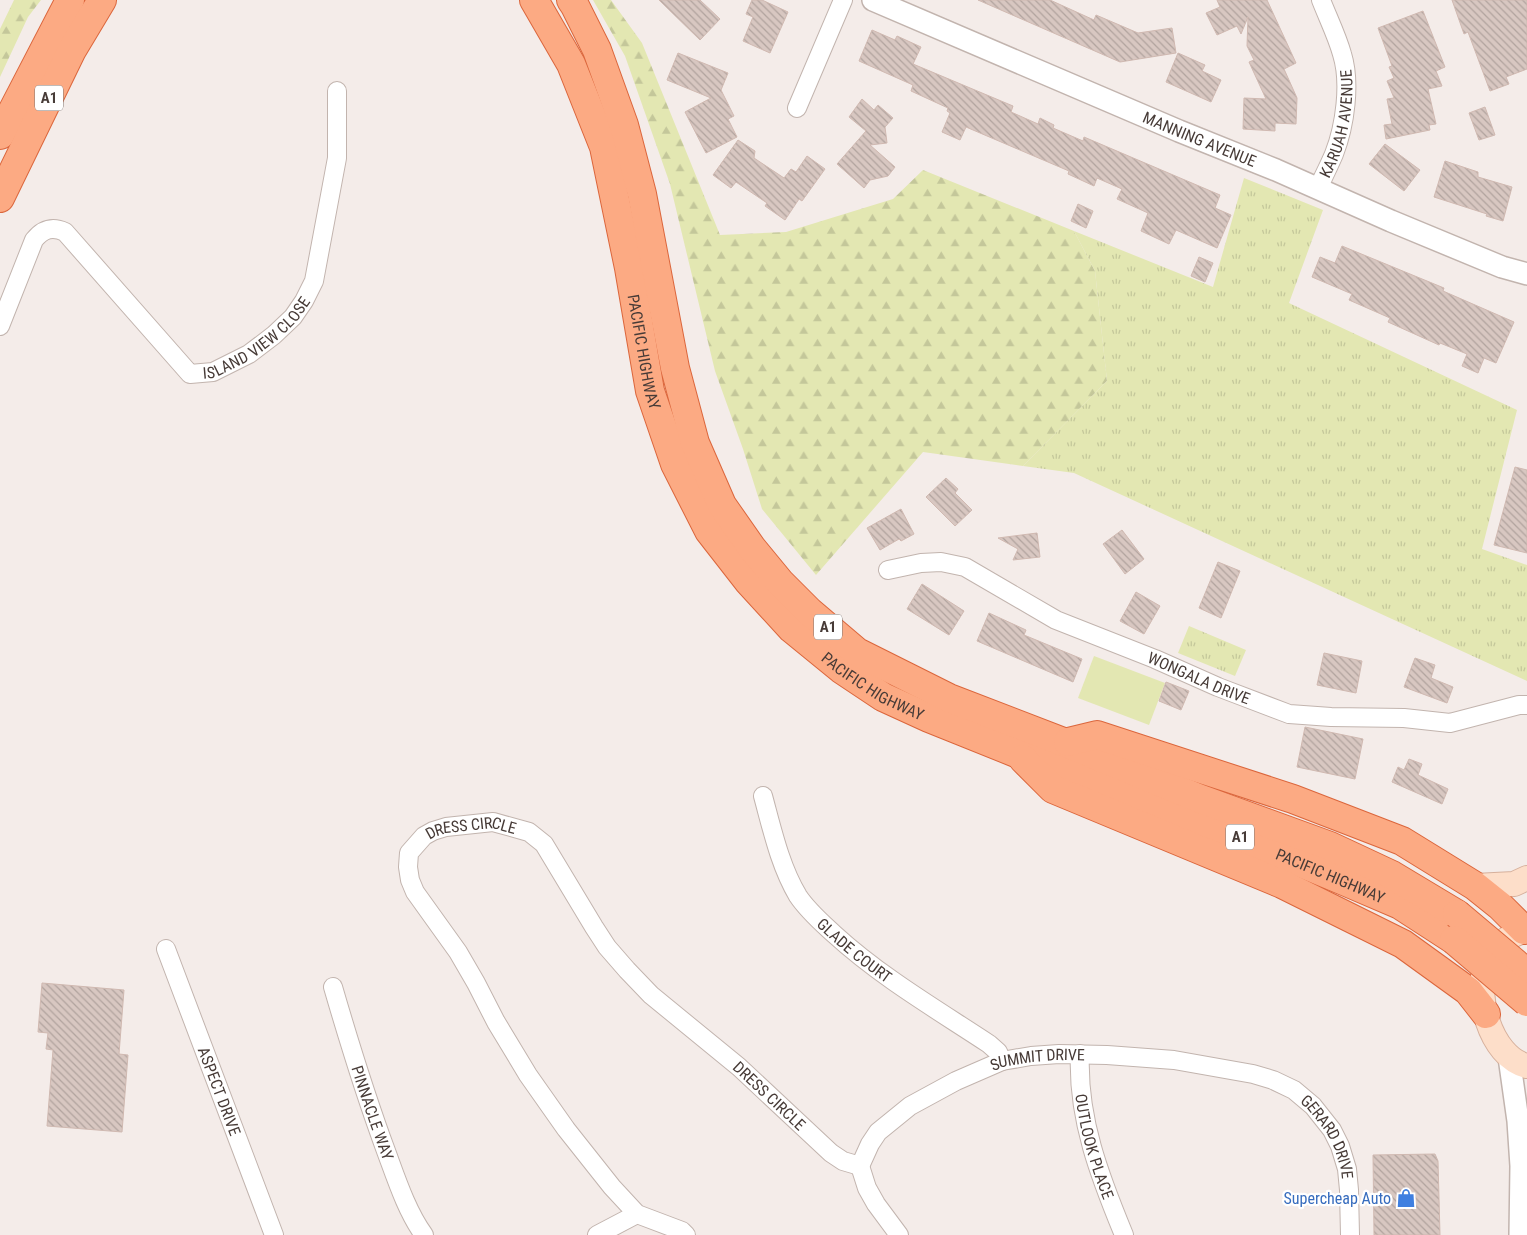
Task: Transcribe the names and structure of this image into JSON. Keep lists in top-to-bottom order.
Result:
{
  "streets": {
    "highway": ["A1", "PACIFIC HIGHWAY"],
    "street": [
      "KARUAH AVENUE",
      "MANNING AVENUE",
      "ISLAND VIEW CLOSE",
      "WONGALA DRIVE",
      "DRESS CIRCLE",
      "GLADE COURT",
      "SUMMIT DRIVE",
      "ASPECT DRIVE",
      "PINNACLE WAY",
      "GERARD DRIVE",
      "OUTLOOK PLACE"
    ]
  },
  "crossings": [
    ["KARUAH AVENUE", "MANNING AVENUE"],
    ["DRESS CIRCLE", "SUMMIT DRIVE"],
    ["GLADE COURT", "SUMMIT DRIVE"],
    ["SUMMIT DRIVE", "GERARD DRIVE"],
    ["SUMMIT DRIVE", "OUTLOOK PLACE"]
  ],
  "places": {
    "shop": ["Supercheap Auto"]
  }
}
